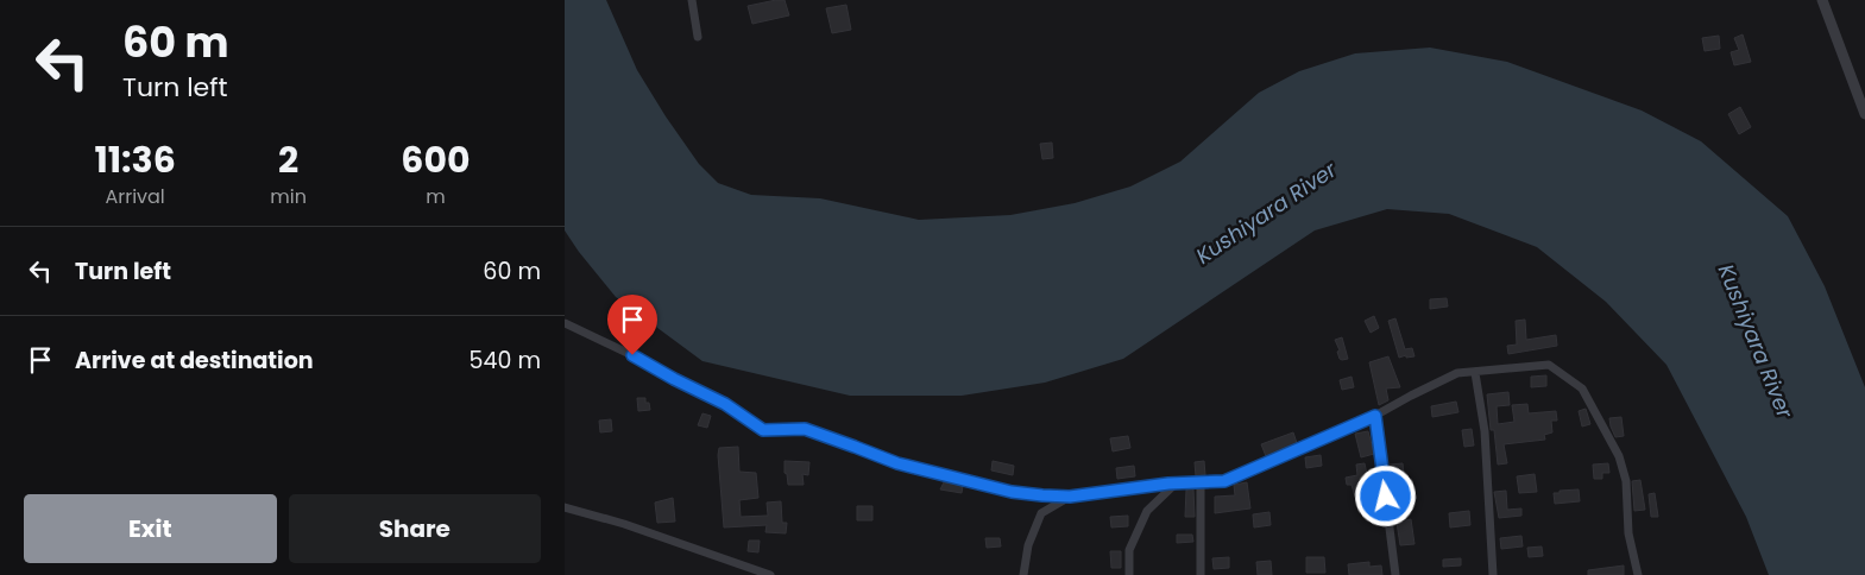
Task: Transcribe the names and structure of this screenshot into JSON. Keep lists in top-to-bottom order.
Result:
{
  "water": ["Kushiyara River"],
  "page": {
    "turn": ["60 m", "Turn left"],
    "eta": [
      "11:36",
      "Arrival",
      "2",
      "min",
      "600",
      "m"
    ],
    "list": [
      {
        "name": "Turn left",
        "value": "60 m"
      },
      {
        "name": "Arrive at destination",
        "value": "540 m"
      }
    ],
    "buttons": ["Exit", "Share"]
  }
}
